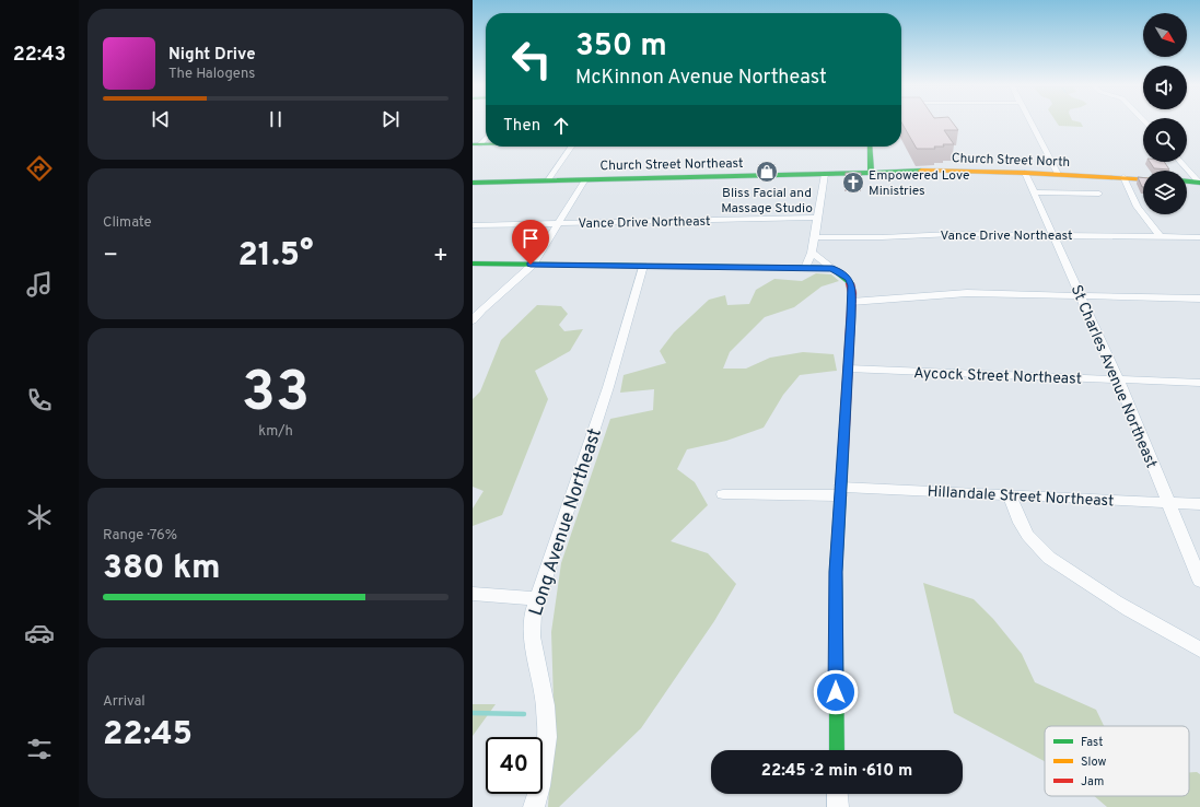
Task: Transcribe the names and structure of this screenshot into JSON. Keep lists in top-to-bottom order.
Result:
{
  "streets": {
    "street": [
      "Church Street North",
      "Church Street Northeast",
      "Vance Drive Northeast",
      "Aycock Street Northeast",
      "St Charles Avenue Northeast",
      "Hillandale Street Northeast",
      "Long Avenue Northeast"
    ]
  },
  "crossings": [
    ["Church Street North", "Church Street Northeast"],
    ["Church Street North", "St Charles Avenue Northeast"],
    ["Vance Drive Northeast", "St Charles Avenue Northeast"],
    ["Aycock Street Northeast", "St Charles Avenue Northeast"],
    ["St Charles Avenue Northeast", "Hillandale Street Northeast"]
  ],
  "places": {
    "shop": ["Bliss Facial and Massage Studio"],
    "church": ["Empowered Love Ministries"]
  },
  "legend": ["Fast", "Slow", "Jam"],
  "north": "bottom right",
  "page": {
    "tabs": "22:43",
    "turn": ["350 m", "McKinnon Avenue Northeast"],
    "song": ["Night Drive", "The Halogens"],
    "then": "Then",
    "tile": [
      "Climate",
      ["33", "km/h"],
      ["Range · 76%", "380 km"],
      ["Arrival", "22:45"]
    ],
    "heat": ["−", "21.5°", "+"],
    "limit": "40",
    "trip": "22:45 · 2 min · 610 m"
  }
}
